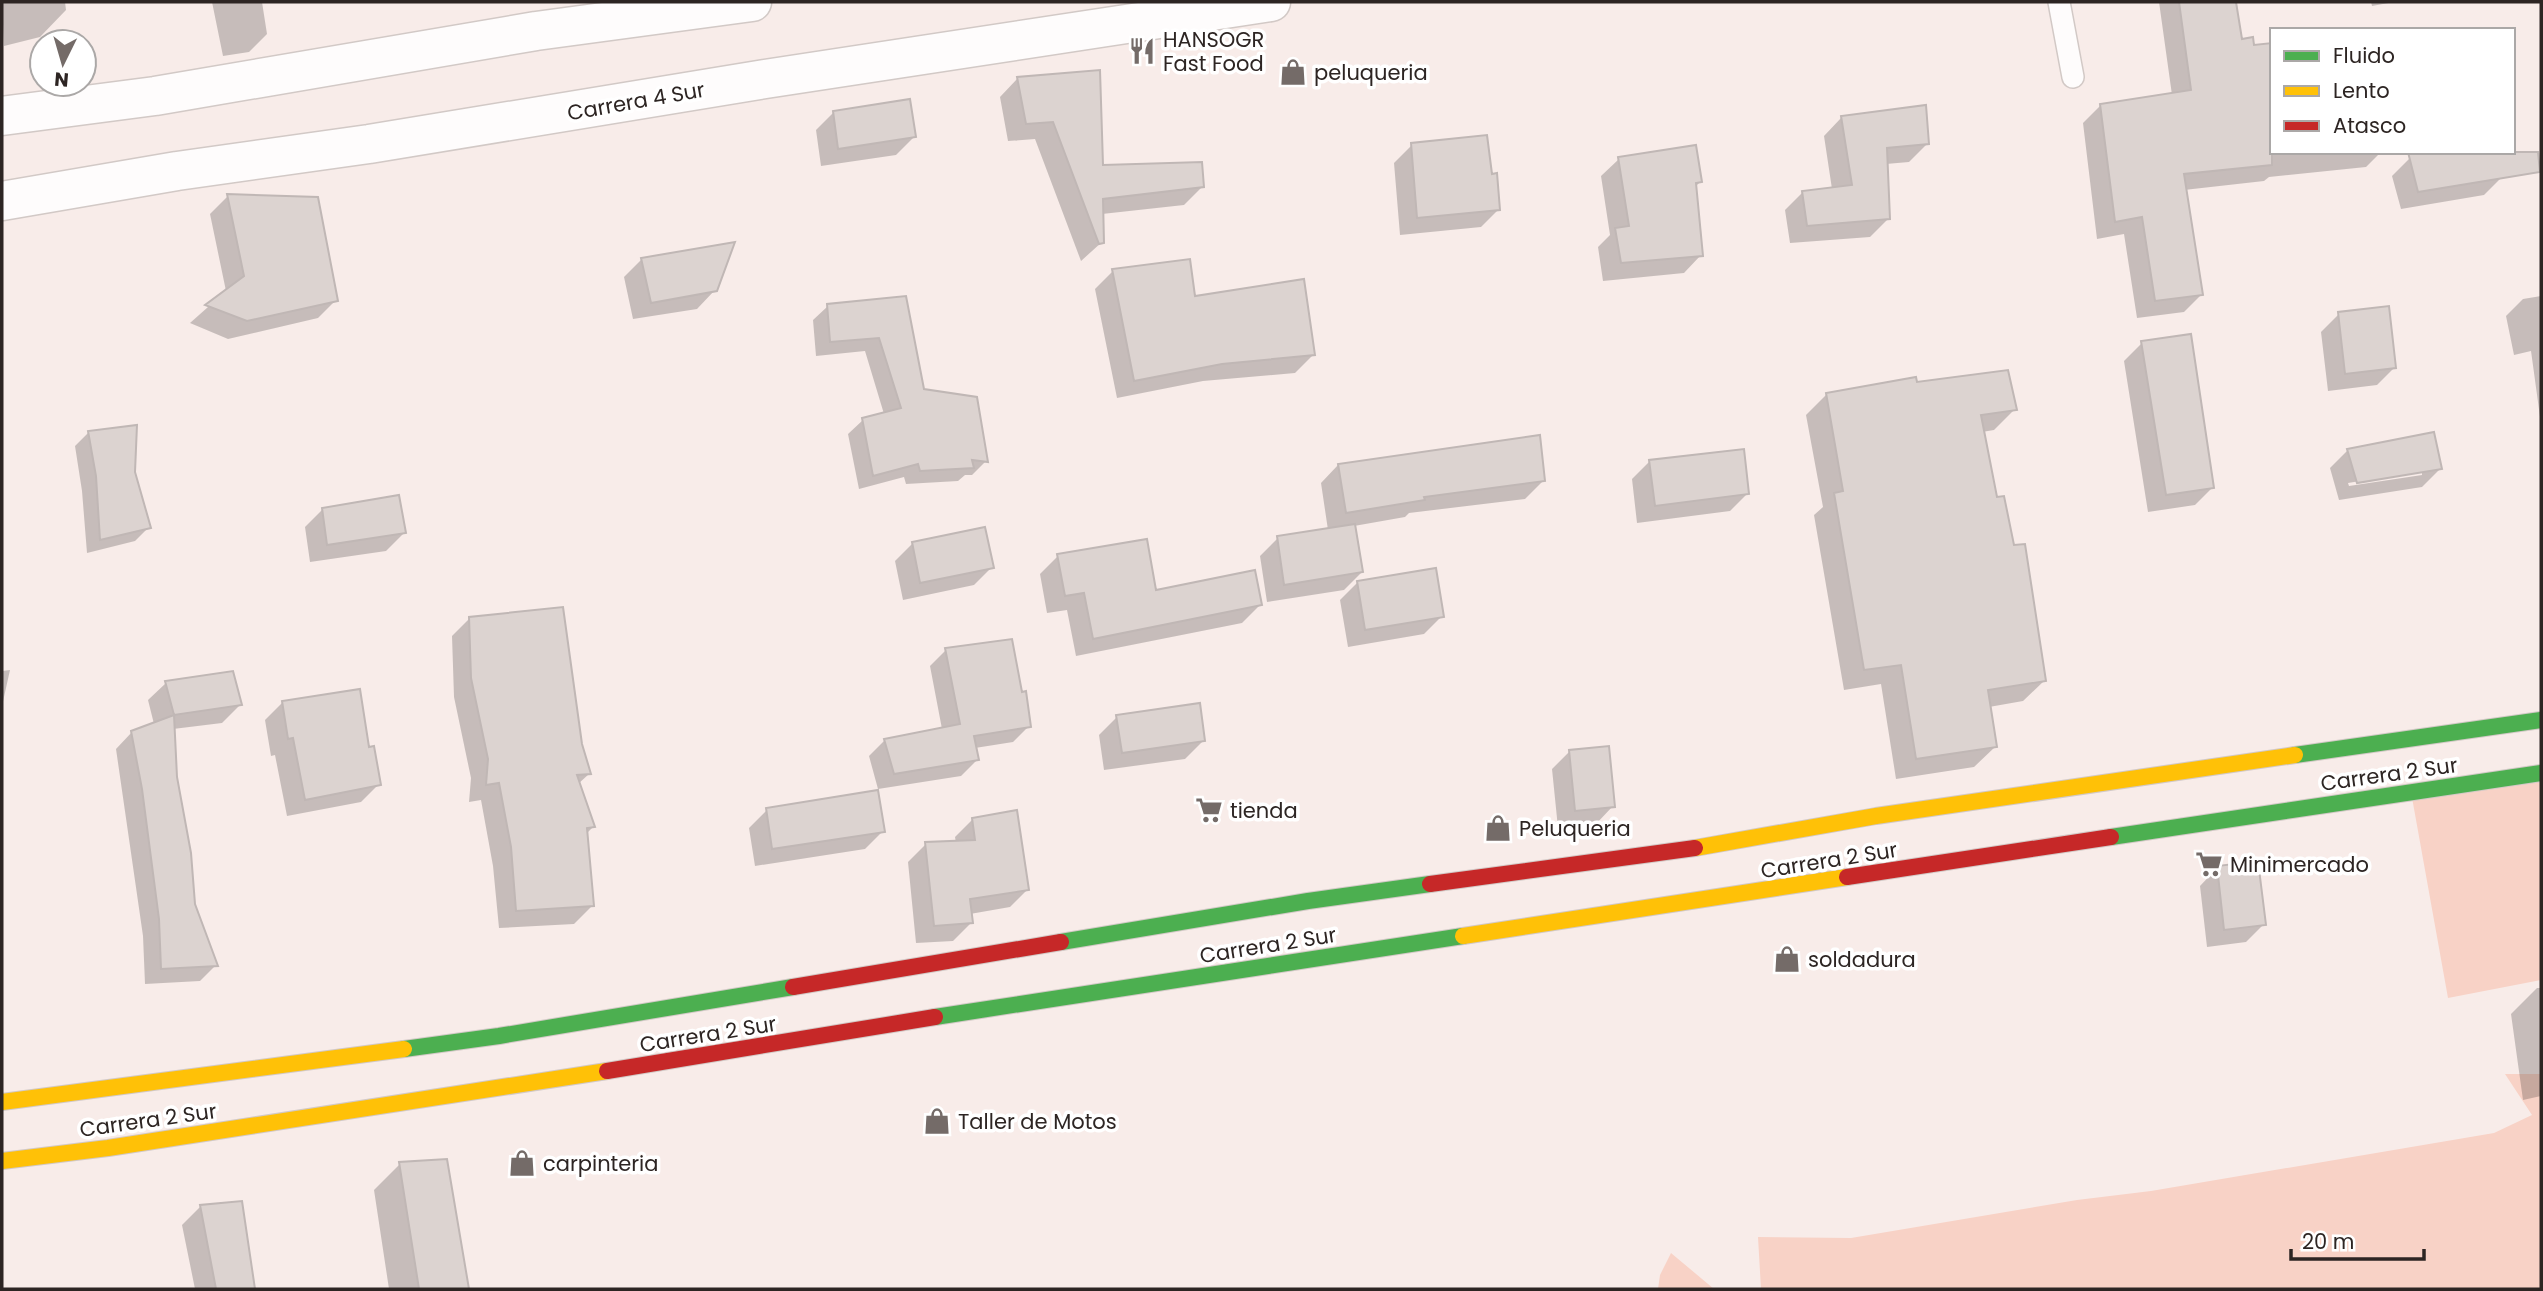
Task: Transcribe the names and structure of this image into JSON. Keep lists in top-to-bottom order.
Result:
{
  "streets": {
    "street": ["Carrera 4 Sur", "Carrera 2 Sur"]
  },
  "places": {
    "restaurant": ["HANSOGR Fast Food"],
    "shop": [
      "peluqueria",
      "Peluqueria",
      "soldadura",
      "Taller de Motos",
      "carpinteria"
    ],
    "supermarket": ["tienda", "Minimercado"]
  },
  "legend": ["Fluido", "Lento", "Atasco"],
  "scale_bar": "20 m",
  "north": "bottom"
}
